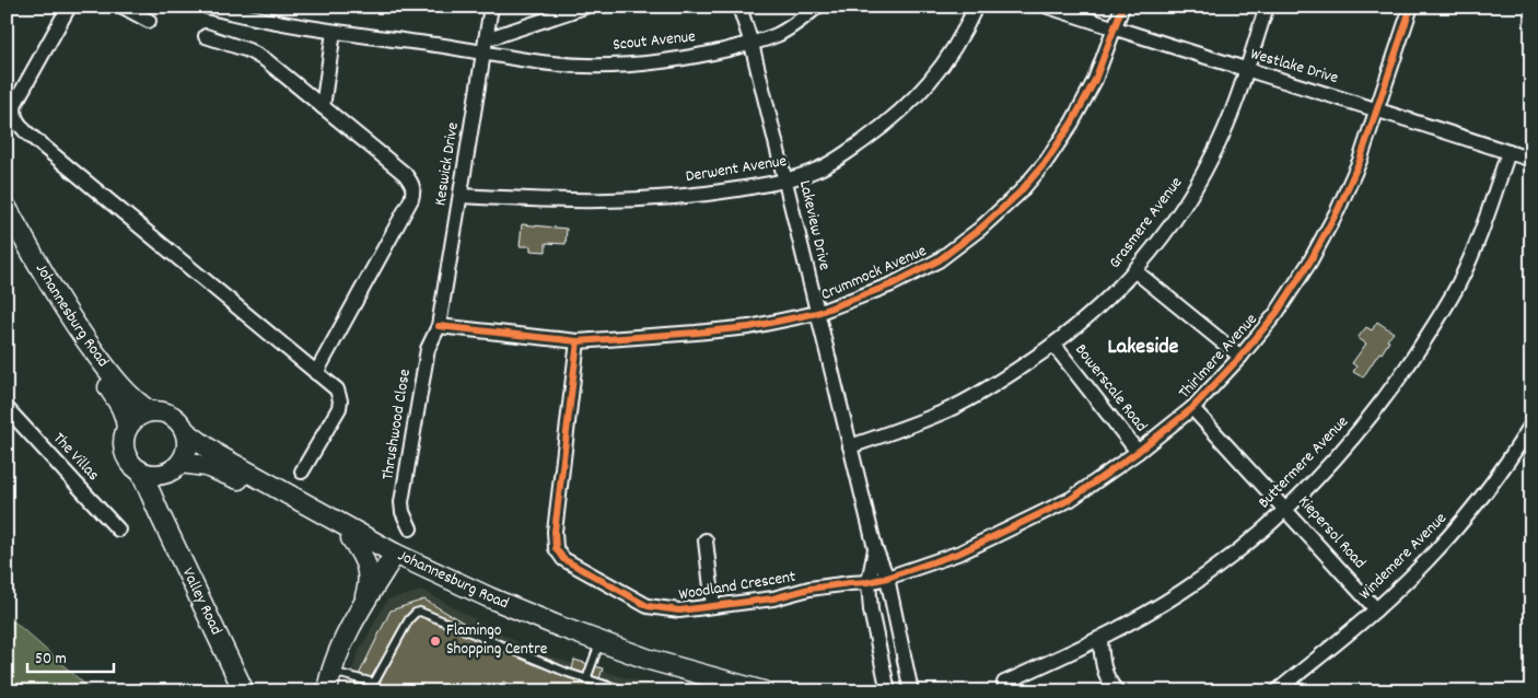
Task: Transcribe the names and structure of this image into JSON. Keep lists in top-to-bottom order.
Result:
{
  "streets": {
    "street": [
      "Scout Avenue",
      "Westlake Drive",
      "Keswick Drive",
      "Derwent Avenue",
      "Grasmere Avenue",
      "Lakeview Drive",
      "Crummock Avenue",
      "Johannesburg Road",
      "Thirlmere Avenue",
      "Bowerscale Road",
      "Thrushwood Close",
      "The Villas",
      "Buttermere Avenue",
      "Kiepersol Road",
      "Windemere Avenue",
      "Woodland Crescent",
      "Valley Road"
    ]
  },
  "crossings": [
    ["Scout Avenue", "Keswick Drive"],
    ["Scout Avenue", "Lakeview Drive"],
    ["Westlake Drive", "Grasmere Avenue"],
    ["Westlake Drive", "Crummock Avenue"],
    ["Westlake Drive", "Thirlmere Avenue"],
    ["Westlake Drive", "Buttermere Avenue"],
    ["Keswick Drive", "Derwent Avenue"],
    ["Keswick Drive", "Crummock Avenue"],
    ["Keswick Drive", "Thrushwood Close"],
    ["Derwent Avenue", "Lakeview Drive"],
    ["Grasmere Avenue", "Lakeview Drive"],
    ["Grasmere Avenue", "Bowerscale Road"],
    ["Lakeview Drive", "Crummock Avenue"],
    ["Lakeview Drive", "Thirlmere Avenue"],
    ["Lakeview Drive", "Woodland Crescent"],
    ["Crummock Avenue", "Thrushwood Close"],
    ["Crummock Avenue", "Woodland Crescent"],
    ["Johannesburg Road", "Valley Road"],
    ["Thirlmere Avenue", "Bowerscale Road"],
    ["Thirlmere Avenue", "Kiepersol Road"],
    ["Thirlmere Avenue", "Woodland Crescent"],
    ["Buttermere Avenue", "Kiepersol Road"],
    ["Kiepersol Road", "Windemere Avenue"]
  ],
  "districts": ["Lakeside"],
  "places": ["Flamingo Shopping Centre"],
  "scale_bar": "50 m"
}
